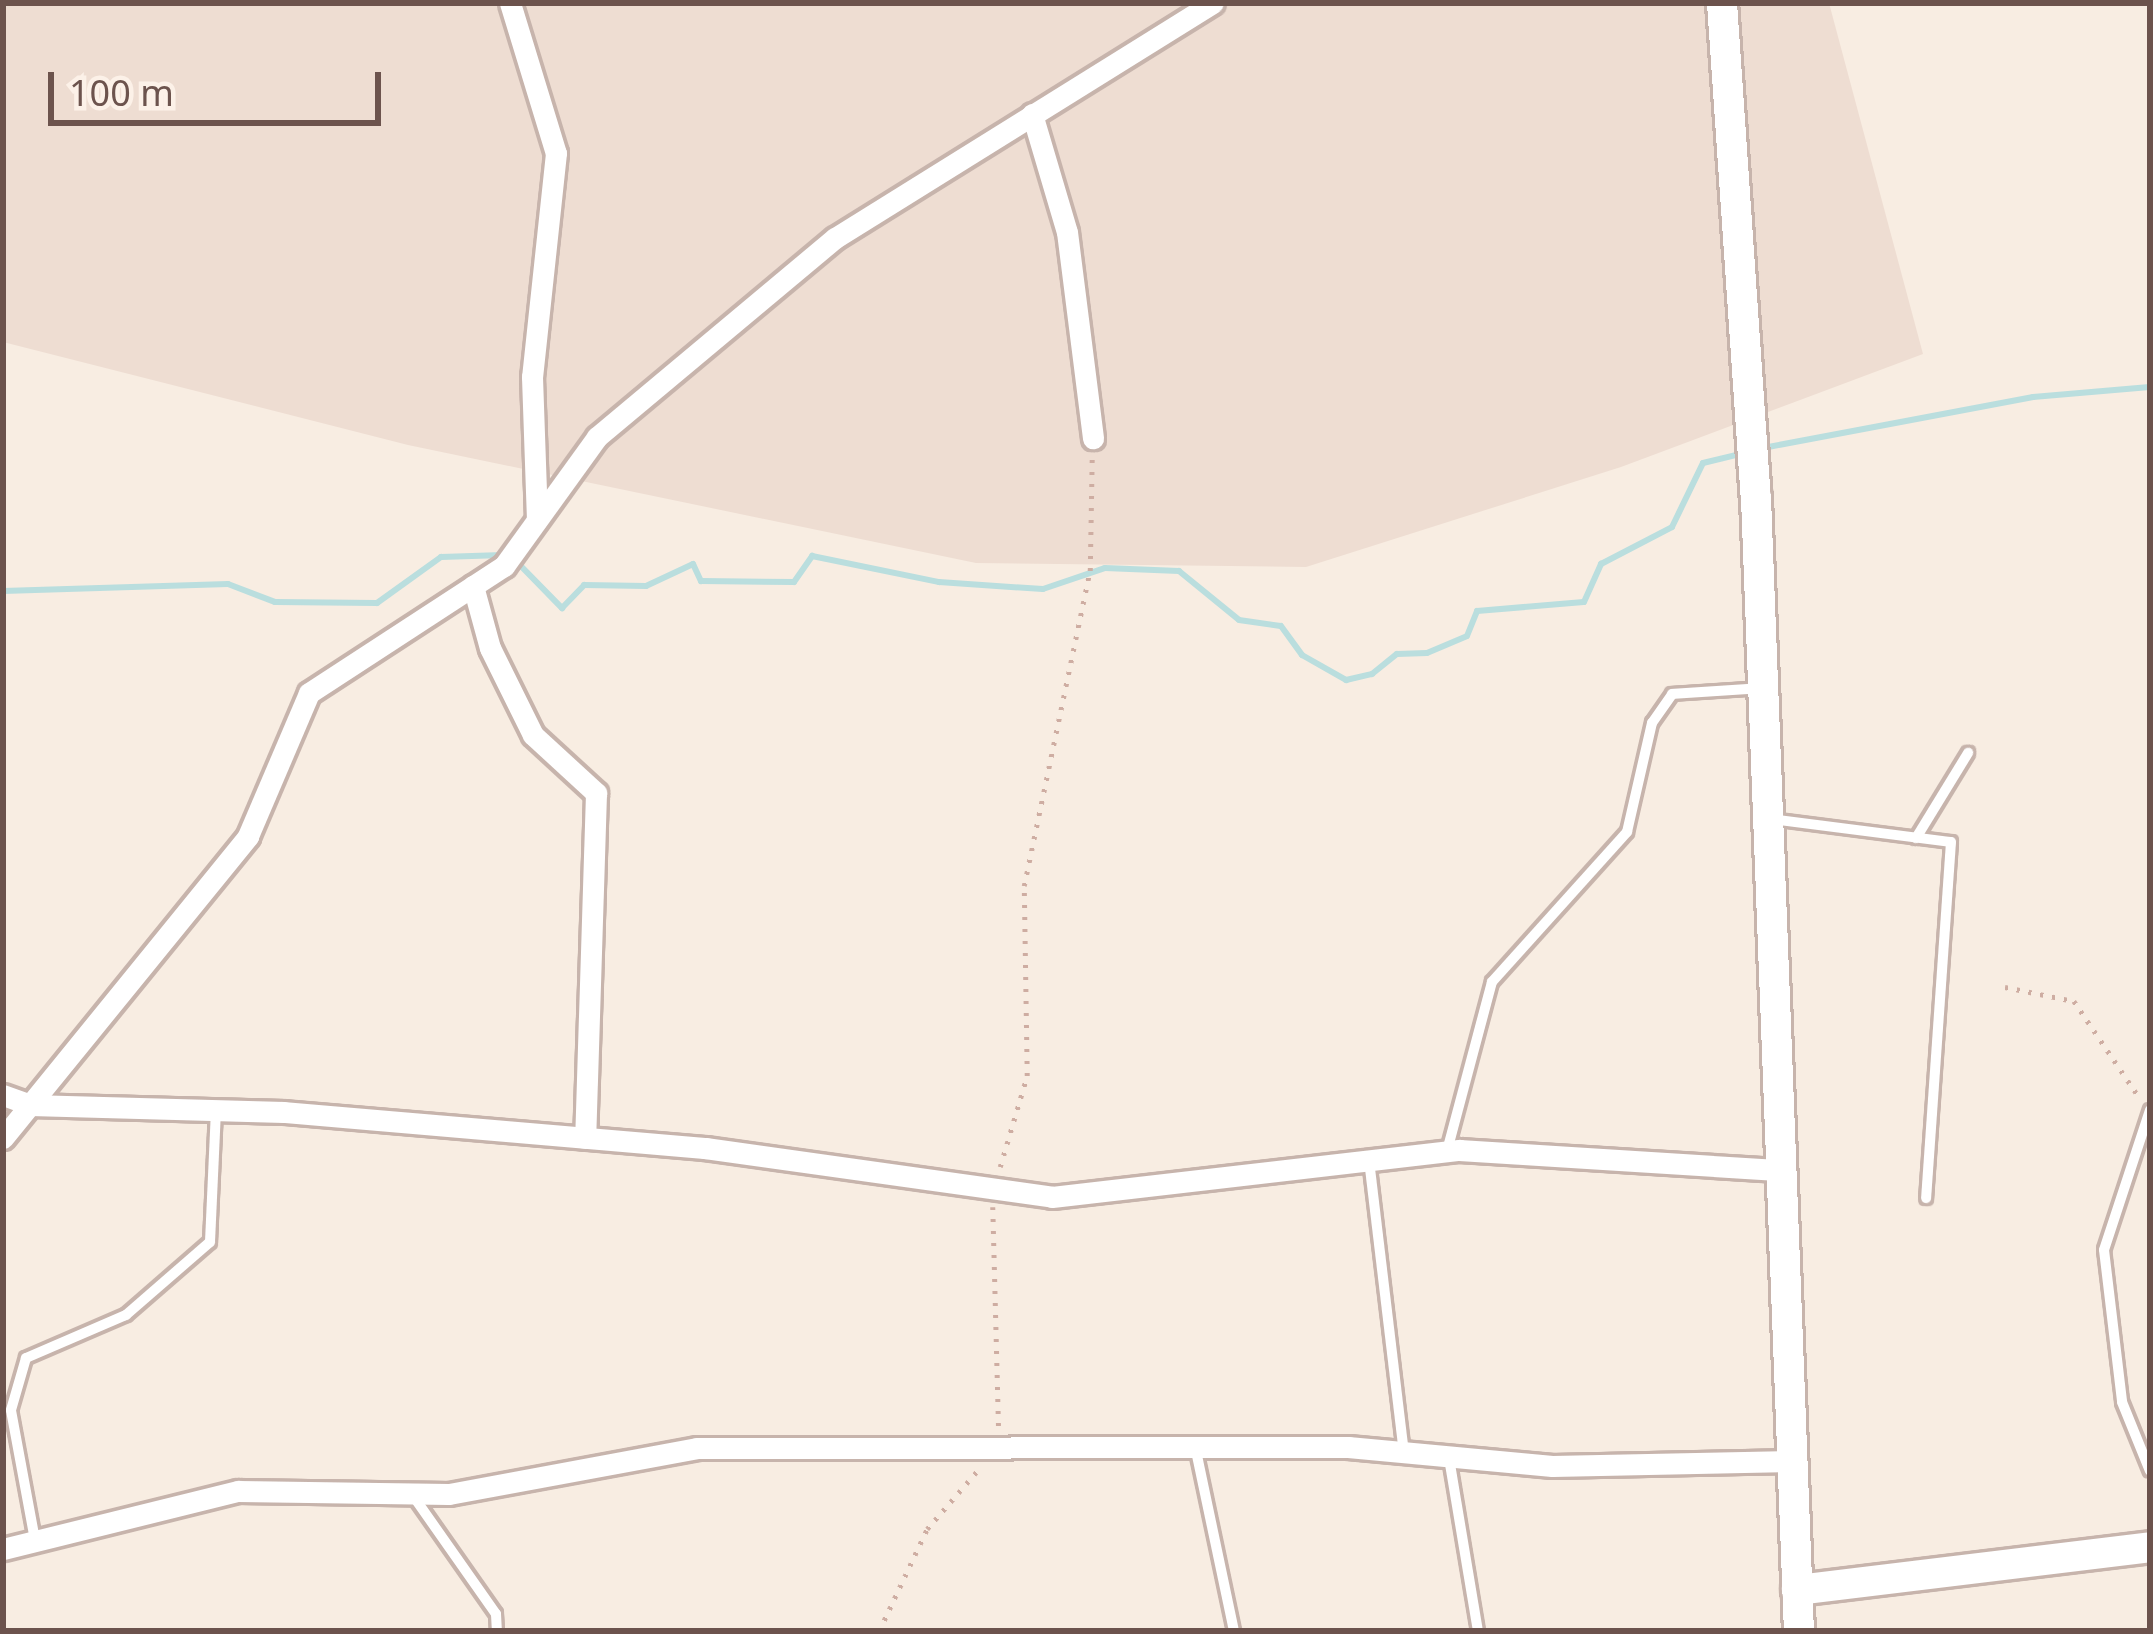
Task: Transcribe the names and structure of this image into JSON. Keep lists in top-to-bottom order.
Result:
{
  "scale_bar": "100 m"
}
